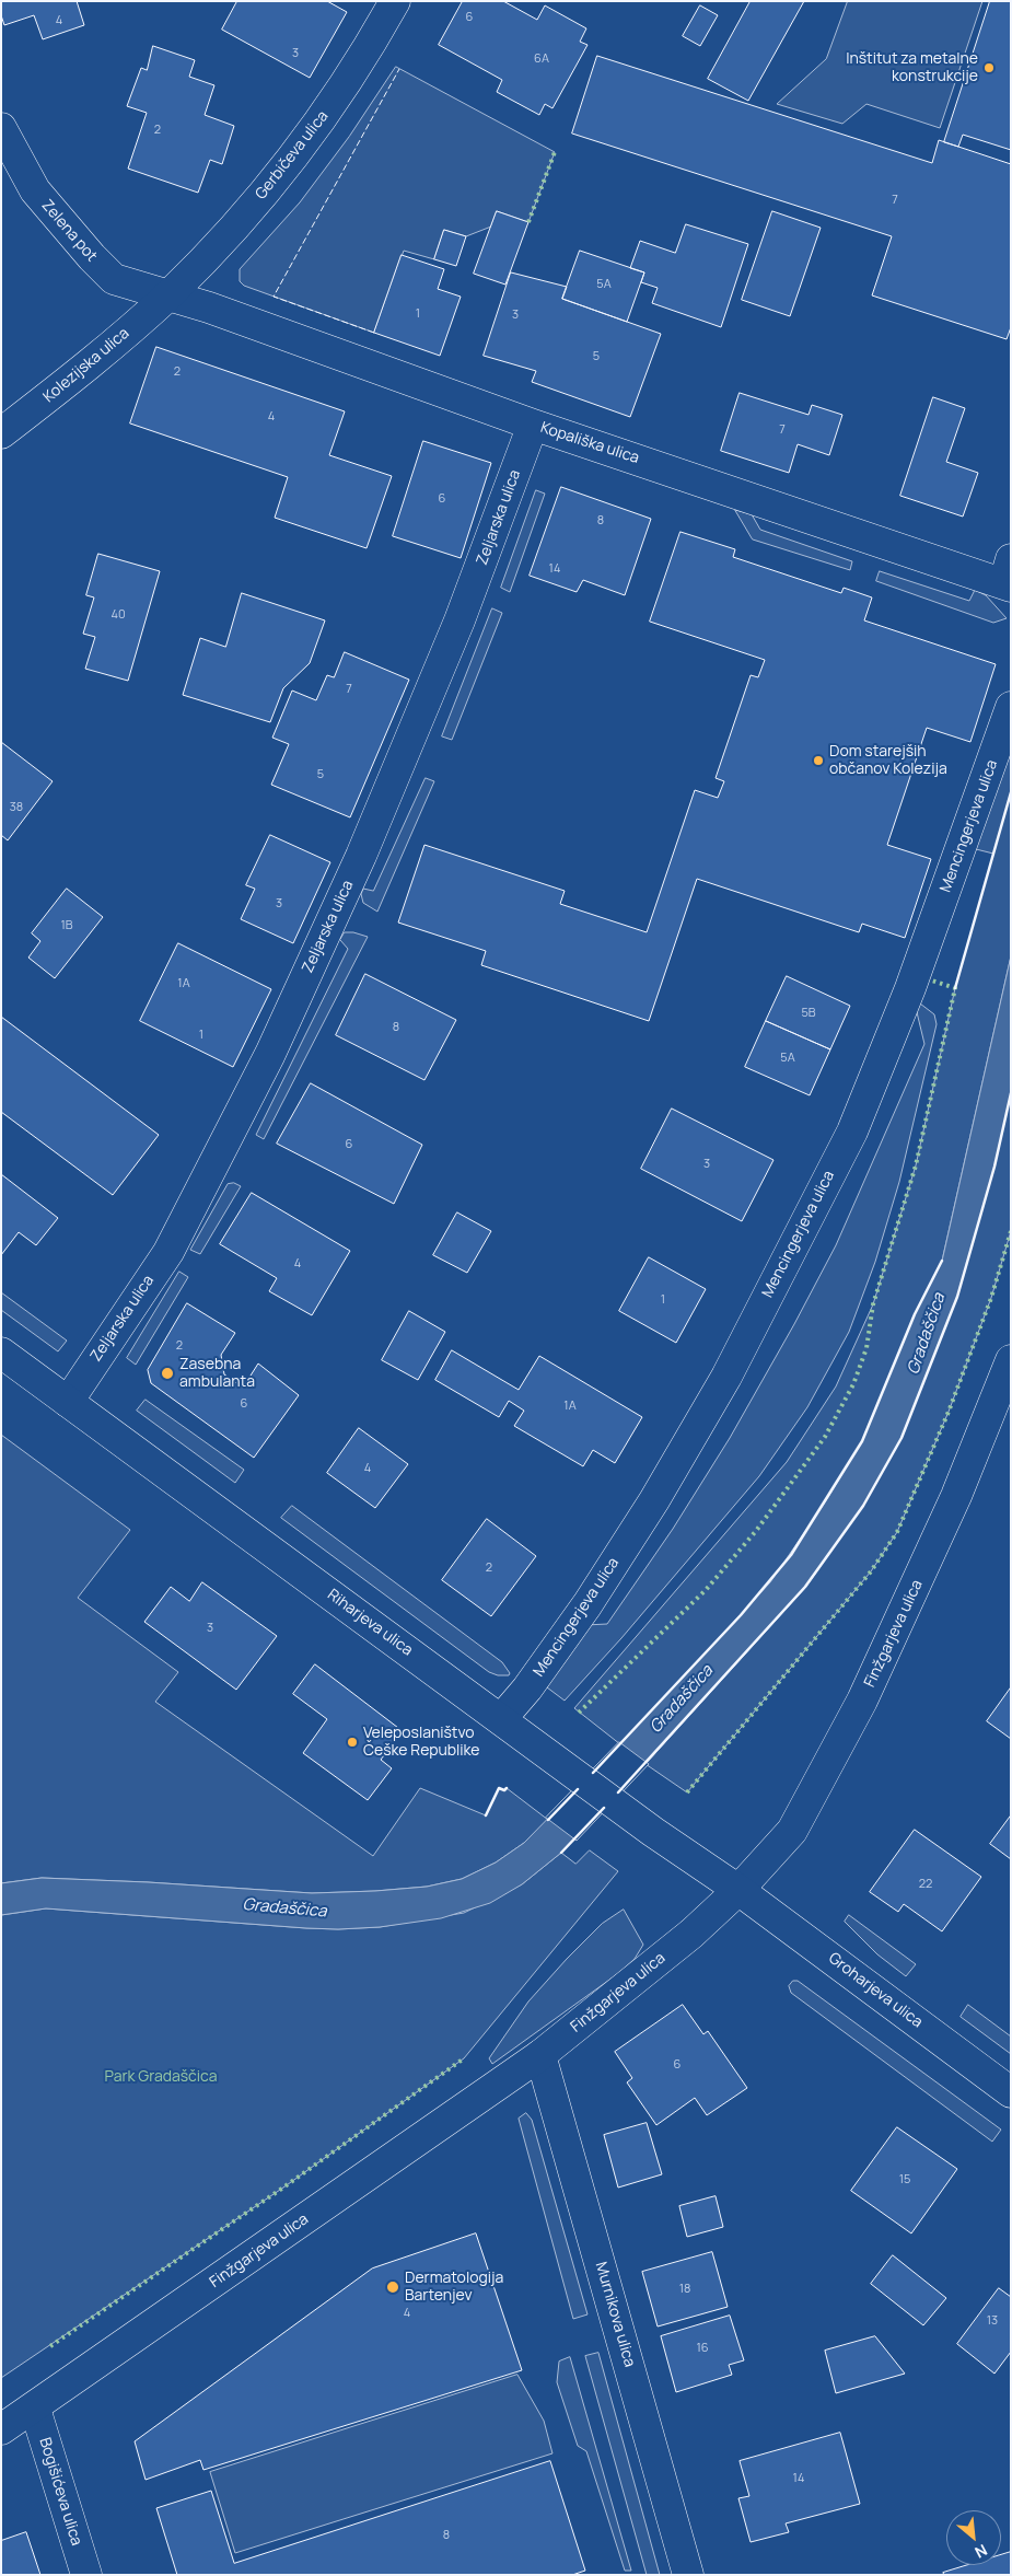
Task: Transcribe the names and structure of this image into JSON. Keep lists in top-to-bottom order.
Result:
{
  "streets": {
    "street": [
      "Gerbičeva ulica",
      "Zelena pot",
      "Kolezijska ulica",
      "Kopališka ulica",
      "Zeljarska ulica",
      "Mencingerjeva ulica",
      "Riharjeva ulica",
      "Finžgarjeva ulica",
      "Groharjeva ulica",
      "Murnikova ulica",
      "Bogišićeva ulica"
    ]
  },
  "crossings": [
    ["Gerbičeva ulica", "Zelena pot"],
    ["Gerbičeva ulica", "Kolezijska ulica"],
    ["Gerbičeva ulica", "Kopališka ulica"],
    ["Zelena pot", "Kolezijska ulica"],
    ["Zelena pot", "Kopališka ulica"],
    ["Kolezijska ulica", "Kopališka ulica"],
    ["Kopališka ulica", "Zeljarska ulica"],
    ["Zeljarska ulica", "Riharjeva ulica"],
    ["Mencingerjeva ulica", "Riharjeva ulica"],
    ["Riharjeva ulica", "Finžgarjeva ulica"],
    ["Riharjeva ulica", "Groharjeva ulica"],
    ["Finžgarjeva ulica", "Groharjeva ulica"],
    ["Finžgarjeva ulica", "Murnikova ulica"],
    ["Finžgarjeva ulica", "Bogišićeva ulica"]
  ],
  "water": ["Gradaščica"],
  "parks": ["Park Gradaščica"],
  "places": [
    "Inštitut za metalne konstrukcije",
    "Dom starejših občanov Kolezija",
    "Zasebna ambulanta",
    "Veleposlaništvo Češke Republike",
    "Dermatologija Bartenjev"
  ],
  "house_numbers": [
    "6",
    "4",
    "3",
    "6A",
    "2",
    "7",
    "5A",
    "1",
    "3",
    "5",
    "2",
    "4",
    "7",
    "6",
    "8",
    "14",
    "40",
    "7",
    "5",
    "38",
    "3",
    "1B",
    "1A",
    "5B",
    "8",
    "1",
    "5A",
    "6",
    "3",
    "4",
    "1",
    "2",
    "6",
    "1A",
    "4",
    "2",
    "3",
    "22",
    "6",
    "15",
    "18",
    "4",
    "13",
    "16",
    "14",
    "8"
  ],
  "north": "bottom right"
}
